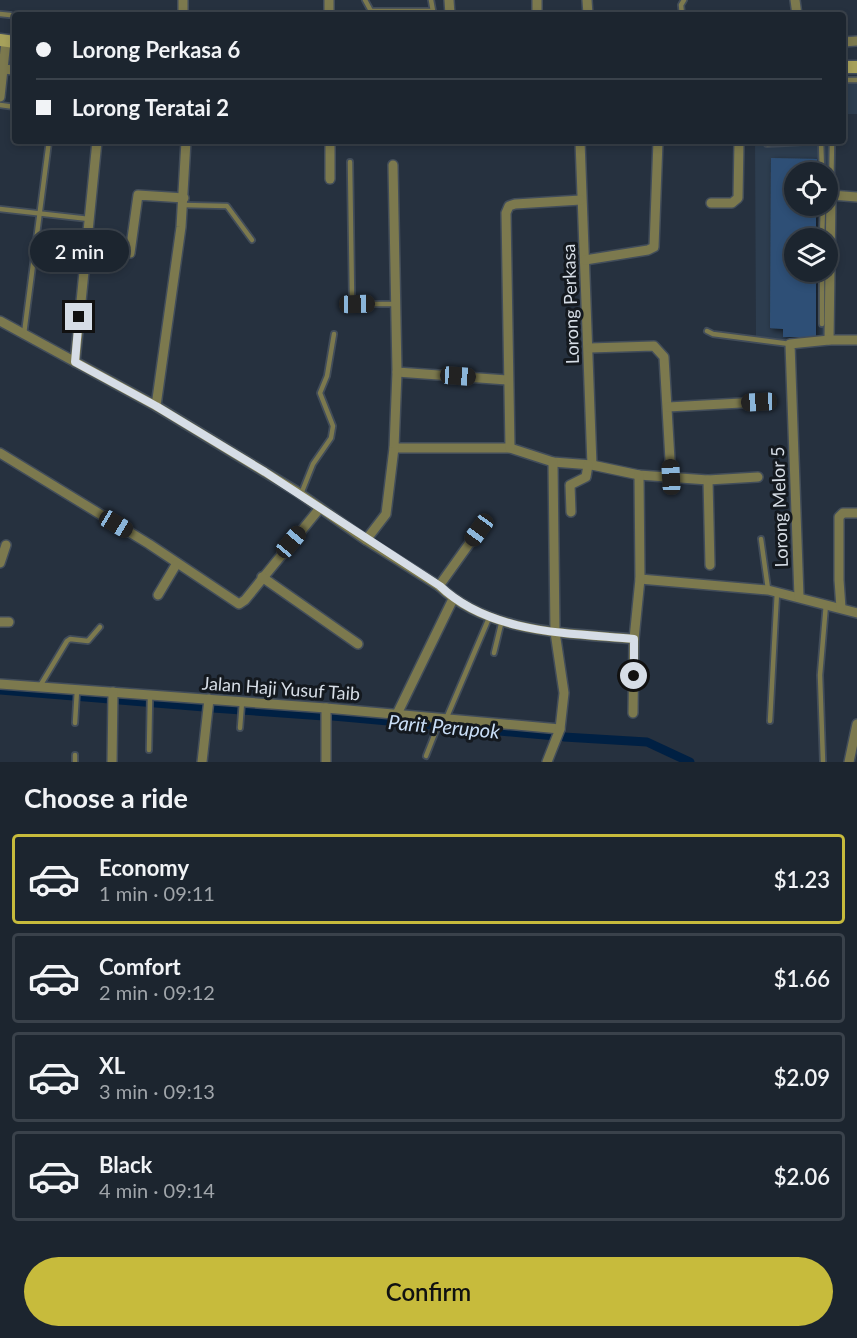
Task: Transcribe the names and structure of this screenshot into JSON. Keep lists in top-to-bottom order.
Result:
{
  "streets": {
    "street": ["Lorong Perkasa", "Lorong Melor 5", "Jalan Haji Yusuf Taib"]
  },
  "water": ["Parit Perupok"],
  "page": {
    "banner": ["Lorong Perkasa 6", "Lorong Teratai 2"],
    "bubble": "2 min",
    "heading": "Choose a ride",
    "list": [
      {
        "name": "Economy",
        "note": "1 min · 09:11",
        "value": "$1.23"
      },
      {
        "name": "Comfort",
        "note": "2 min · 09:12",
        "value": "$1.66"
      },
      {
        "name": "XL",
        "note": "3 min · 09:13",
        "value": "$2.09"
      },
      {
        "name": "Black",
        "note": "4 min · 09:14",
        "value": "$2.06"
      }
    ],
    "buttons": "Confirm"
  }
}
